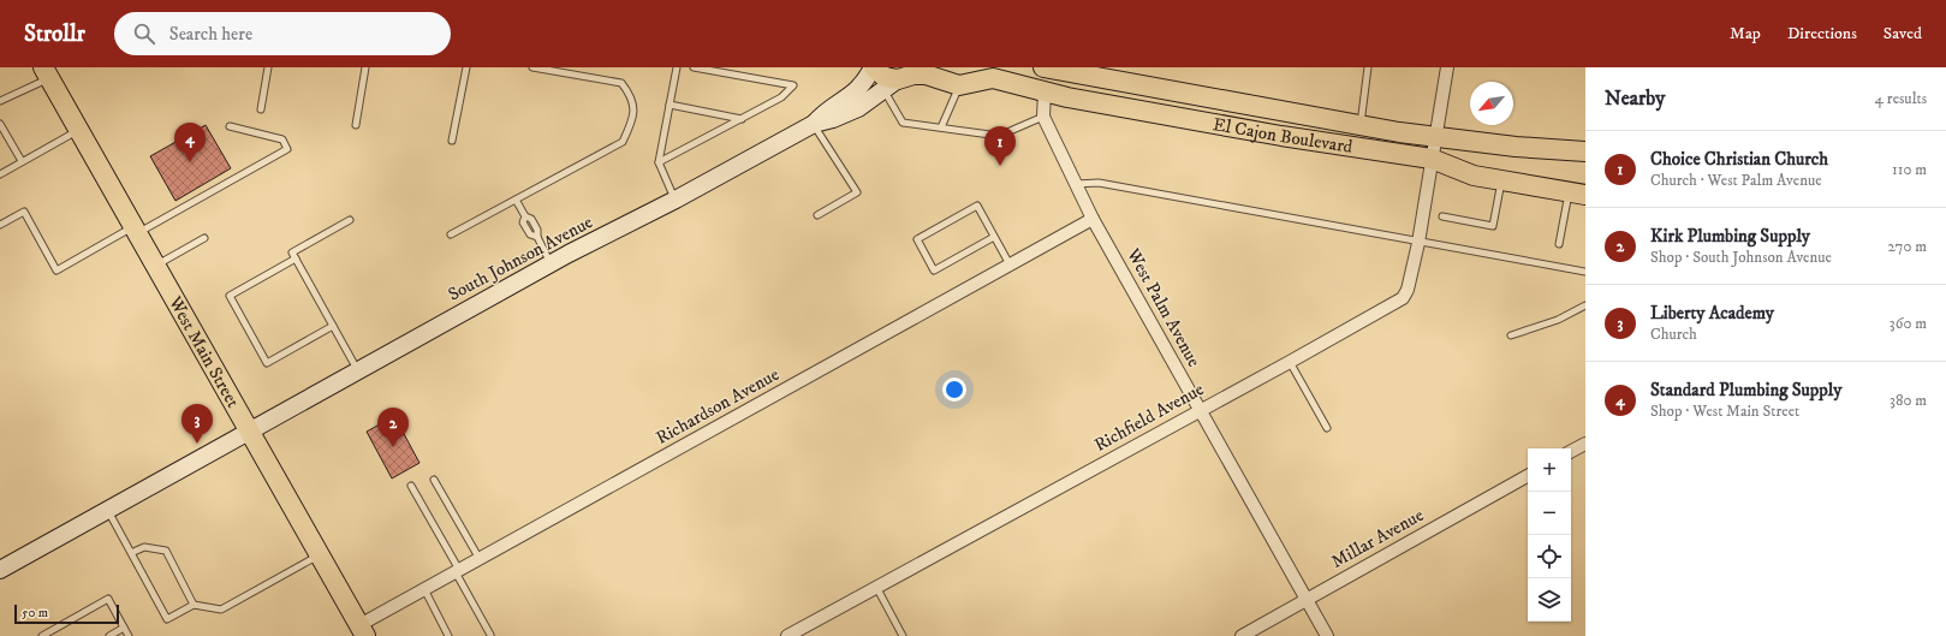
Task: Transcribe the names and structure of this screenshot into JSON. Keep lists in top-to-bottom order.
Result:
{
  "streets": {
    "main road": ["El Cajon Boulevard", "South Johnson Avenue", "West Main Street"],
    "street": [
      "West Palm Avenue",
      "Richardson Avenue",
      "Richfield Avenue",
      "Millar Avenue"
    ]
  },
  "crossings": [
    ["El Cajon Boulevard", "West Palm Avenue"],
    ["El Cajon Boulevard", "Richfield Avenue"],
    ["South Johnson Avenue", "West Main Street"],
    ["West Palm Avenue", "Richardson Avenue"],
    ["West Palm Avenue", "Richfield Avenue"],
    ["West Palm Avenue", "Millar Avenue"],
    ["West Main Street", "Richardson Avenue"]
  ],
  "scale_bar": "50 m",
  "north": "bottom left",
  "page": {
    "header": "Strollr",
    "search": "Search here",
    "nav": ["Map", "Directions", "Saved"],
    "heading": ["Nearby", "4 results"],
    "pins": [
      "4",
      "1",
      "3",
      "2"
    ],
    "list": [
      {
        "mark": "1",
        "name": "Choice Christian Church",
        "note": "Church · West Palm Avenue",
        "value": "110 m"
      },
      {
        "mark": "2",
        "name": "Kirk Plumbing Supply",
        "note": "Shop · South Johnson Avenue",
        "value": "270 m"
      },
      {
        "mark": "3",
        "name": "Liberty Academy",
        "note": "Church",
        "value": "360 m"
      },
      {
        "mark": "4",
        "name": "Standard Plumbing Supply",
        "note": "Shop · West Main Street",
        "value": "380 m"
      }
    ],
    "map_buttons": ["+", "−"],
    "scale": "50 m"
  }
}
